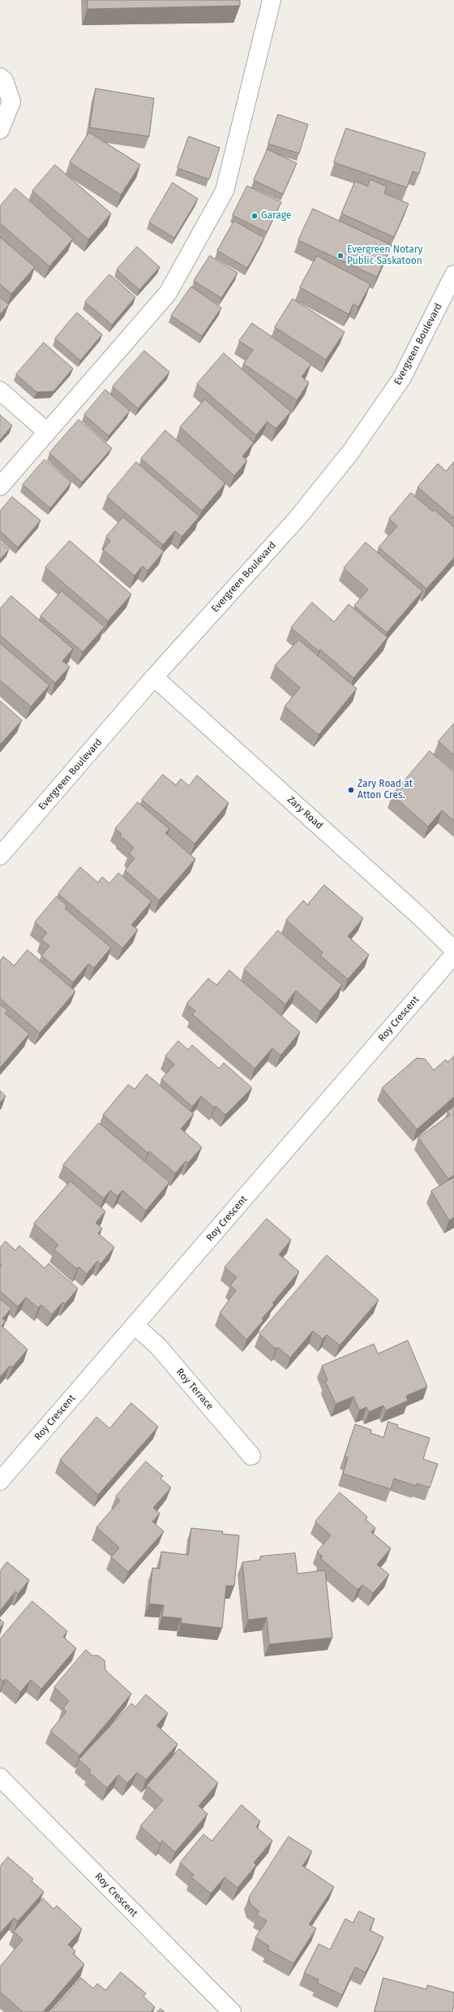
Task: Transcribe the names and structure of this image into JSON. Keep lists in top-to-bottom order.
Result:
{
  "streets": {
    "street": [
      "Evergreen Boulevard",
      "Zary Road",
      "Roy Crescent",
      "Roy Terrace"
    ]
  },
  "crossings": [
    ["Evergreen Boulevard", "Zary Road"],
    ["Roy Crescent", "Roy Terrace"]
  ],
  "places": ["Garage", "Evergreen Notary Public Saskatoon", "Zary Road at Atton Cres."]
}
